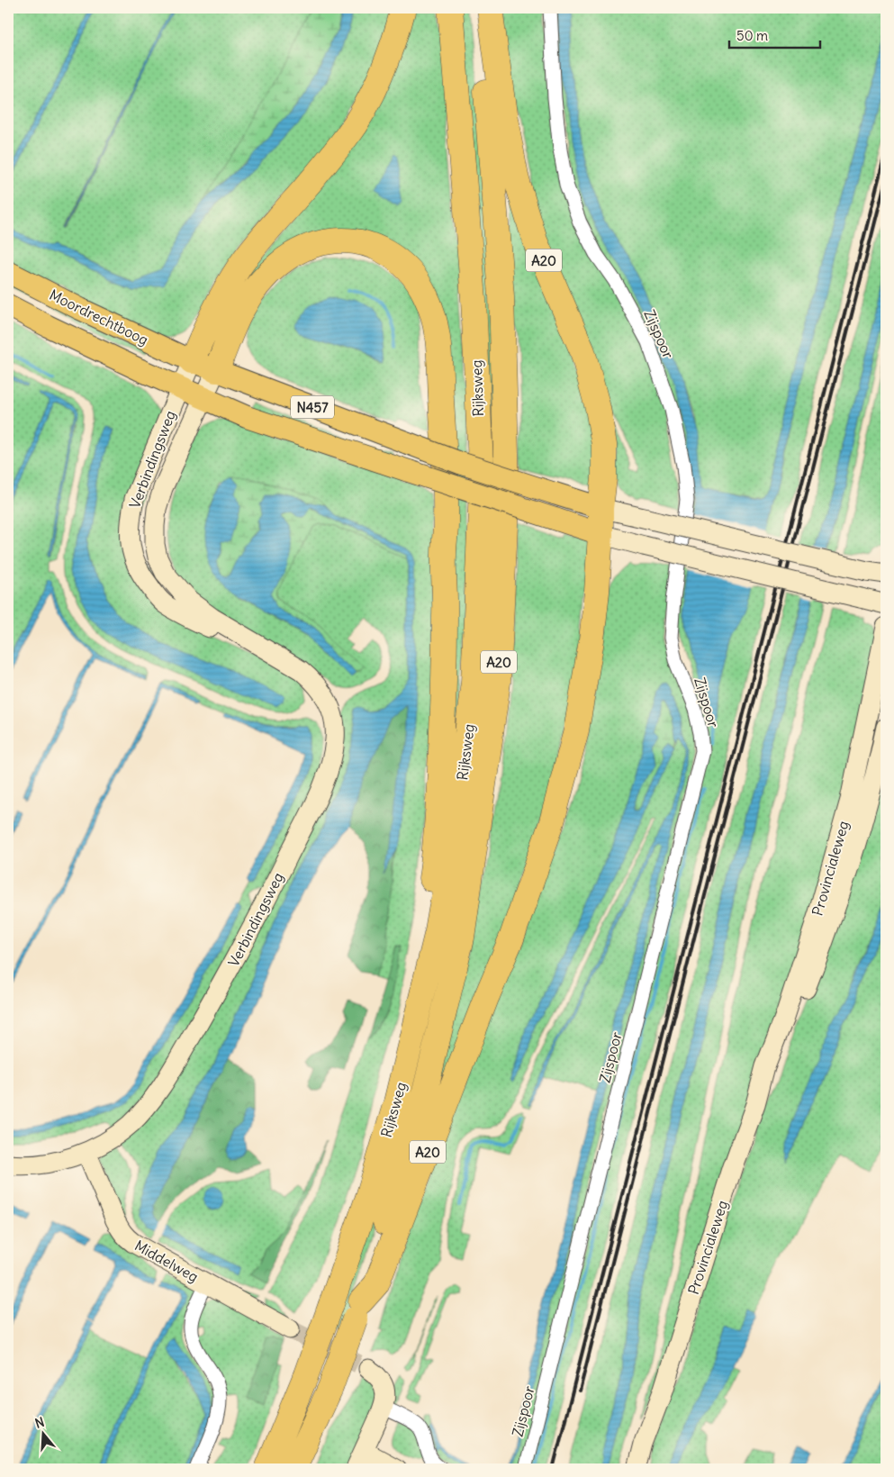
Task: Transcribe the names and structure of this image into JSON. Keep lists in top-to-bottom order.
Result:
{
  "streets": {
    "highway": ["A20", "Rijksweg"],
    "main road": ["Moordrechtboog", "N457"],
    "street": [
      "Zijspoor",
      "Verbindingsweg",
      "Provincialeweg",
      "Middelweg"
    ]
  },
  "crossings": [
    ["A20", "Rijksweg"],
    ["A20", "N457"],
    ["A20", "Verbindingsweg"],
    ["Moordrechtboog", "N457"],
    ["Moordrechtboog", "Verbindingsweg"],
    ["N457", "Verbindingsweg"],
    ["Verbindingsweg", "Middelweg"]
  ],
  "scale_bar": "50 m",
  "north": "top"
}
